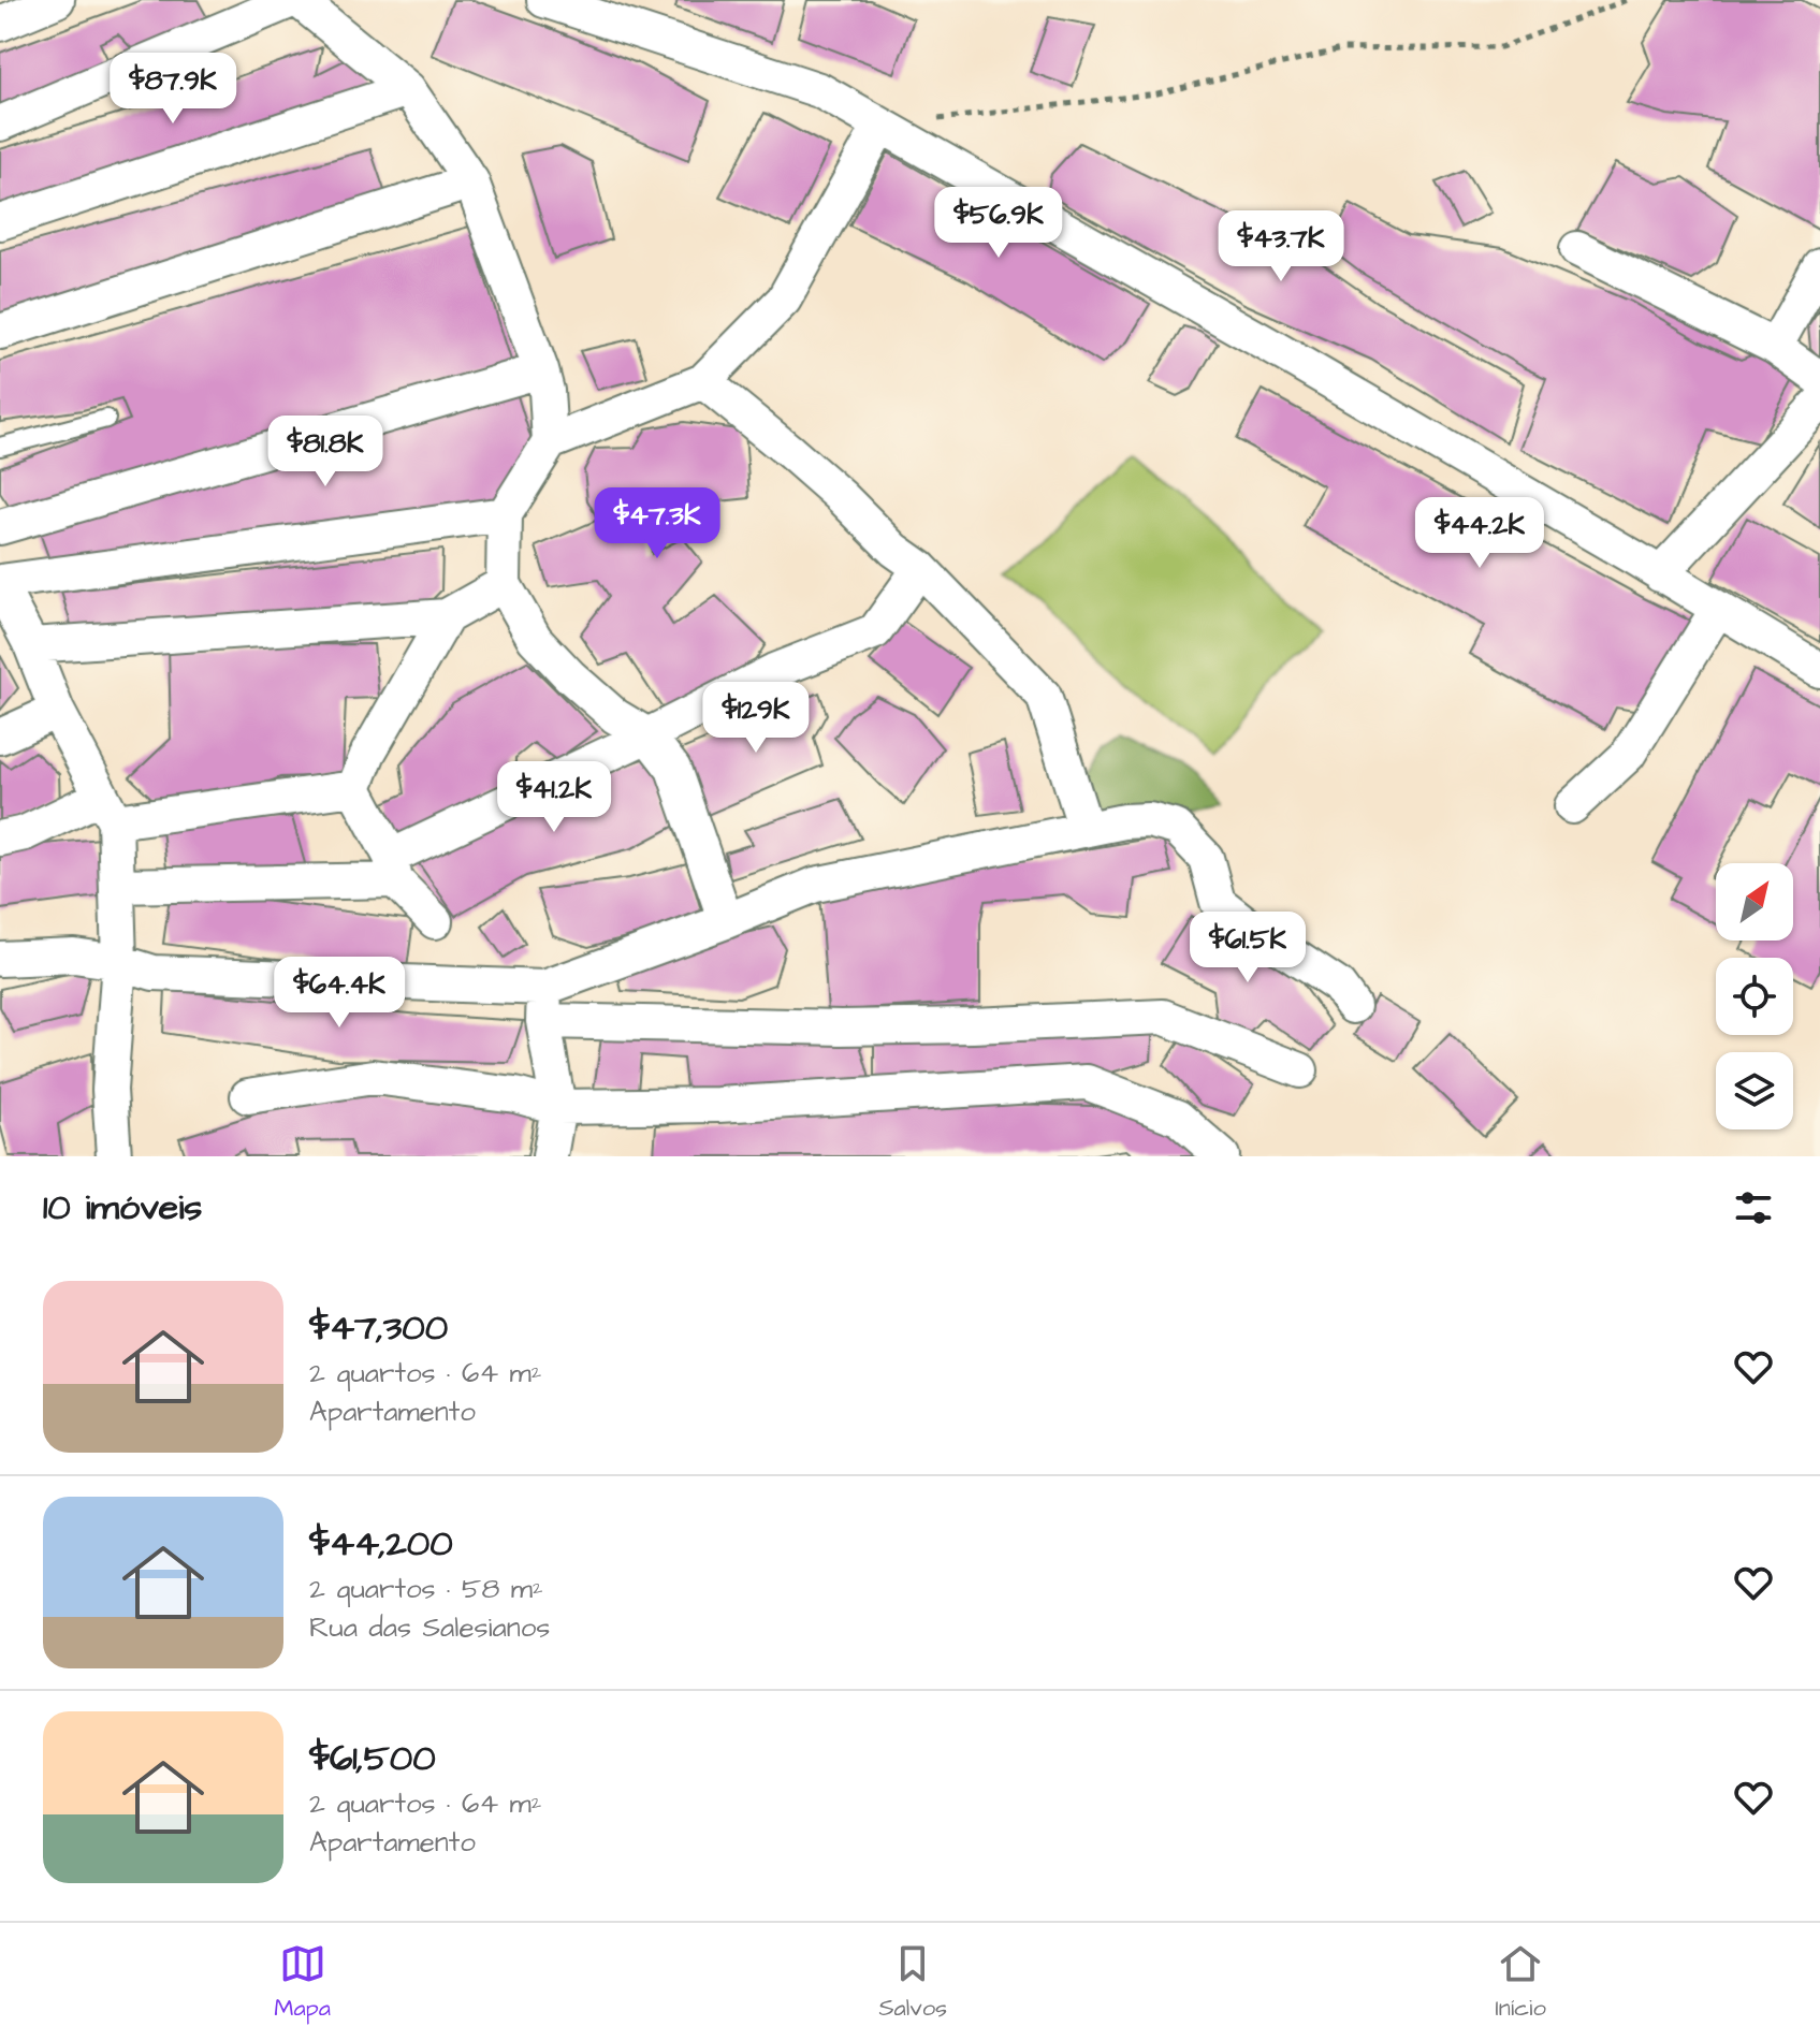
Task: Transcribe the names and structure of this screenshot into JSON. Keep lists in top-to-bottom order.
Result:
{
  "north": "top right",
  "page": {
    "price": [
      "$87.9K",
      "$56.9K",
      "$43.7K",
      "$81.8K",
      "$47.3K",
      "$44.2K",
      "$129K",
      "$41.2K",
      "$61.5K",
      "$64.4K"
    ],
    "heading": "10 imóveis",
    "list": [
      {
        "name": "$47,300",
        "note": "2 quartos · 64 m² · Apartamento"
      },
      {
        "name": "$44,200",
        "note": "2 quartos · 58 m² · Rua das Salesianos"
      },
      {
        "name": "$61,500",
        "note": "2 quartos · 64 m² · Apartamento"
      }
    ],
    "tabs": ["Mapa", "Salvos", "Início"]
  }
}
